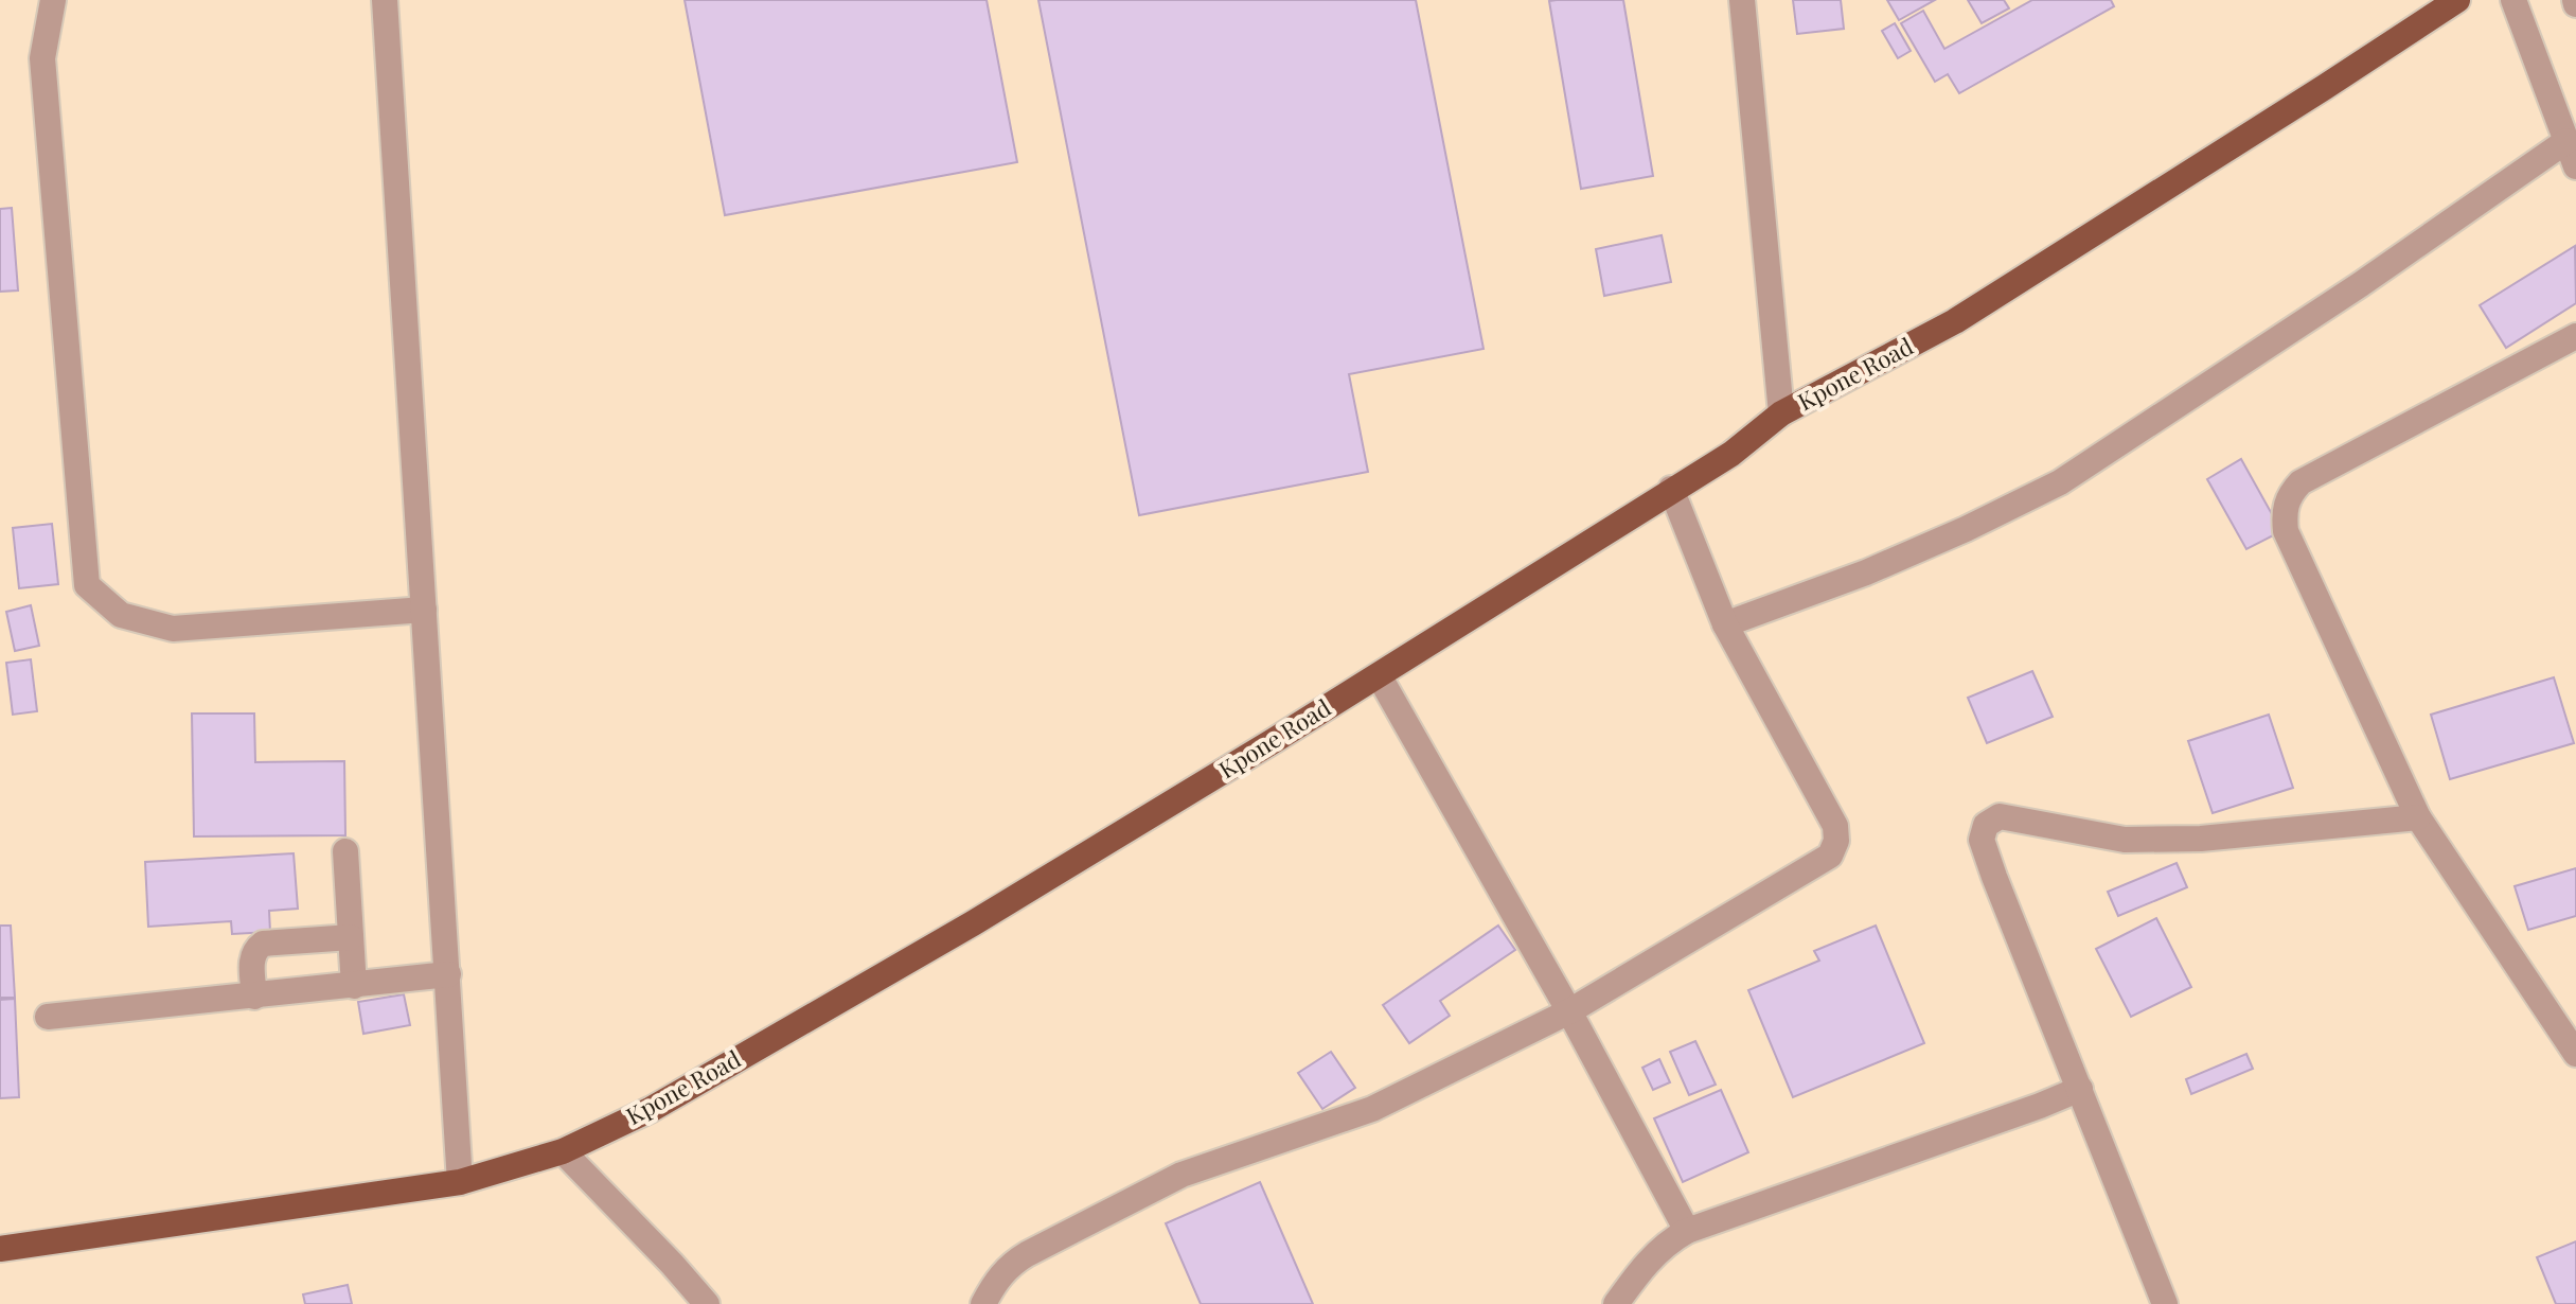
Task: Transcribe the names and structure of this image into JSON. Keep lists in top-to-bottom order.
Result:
{
  "streets": {
    "main road": ["Kpone Road"]
  }
}
